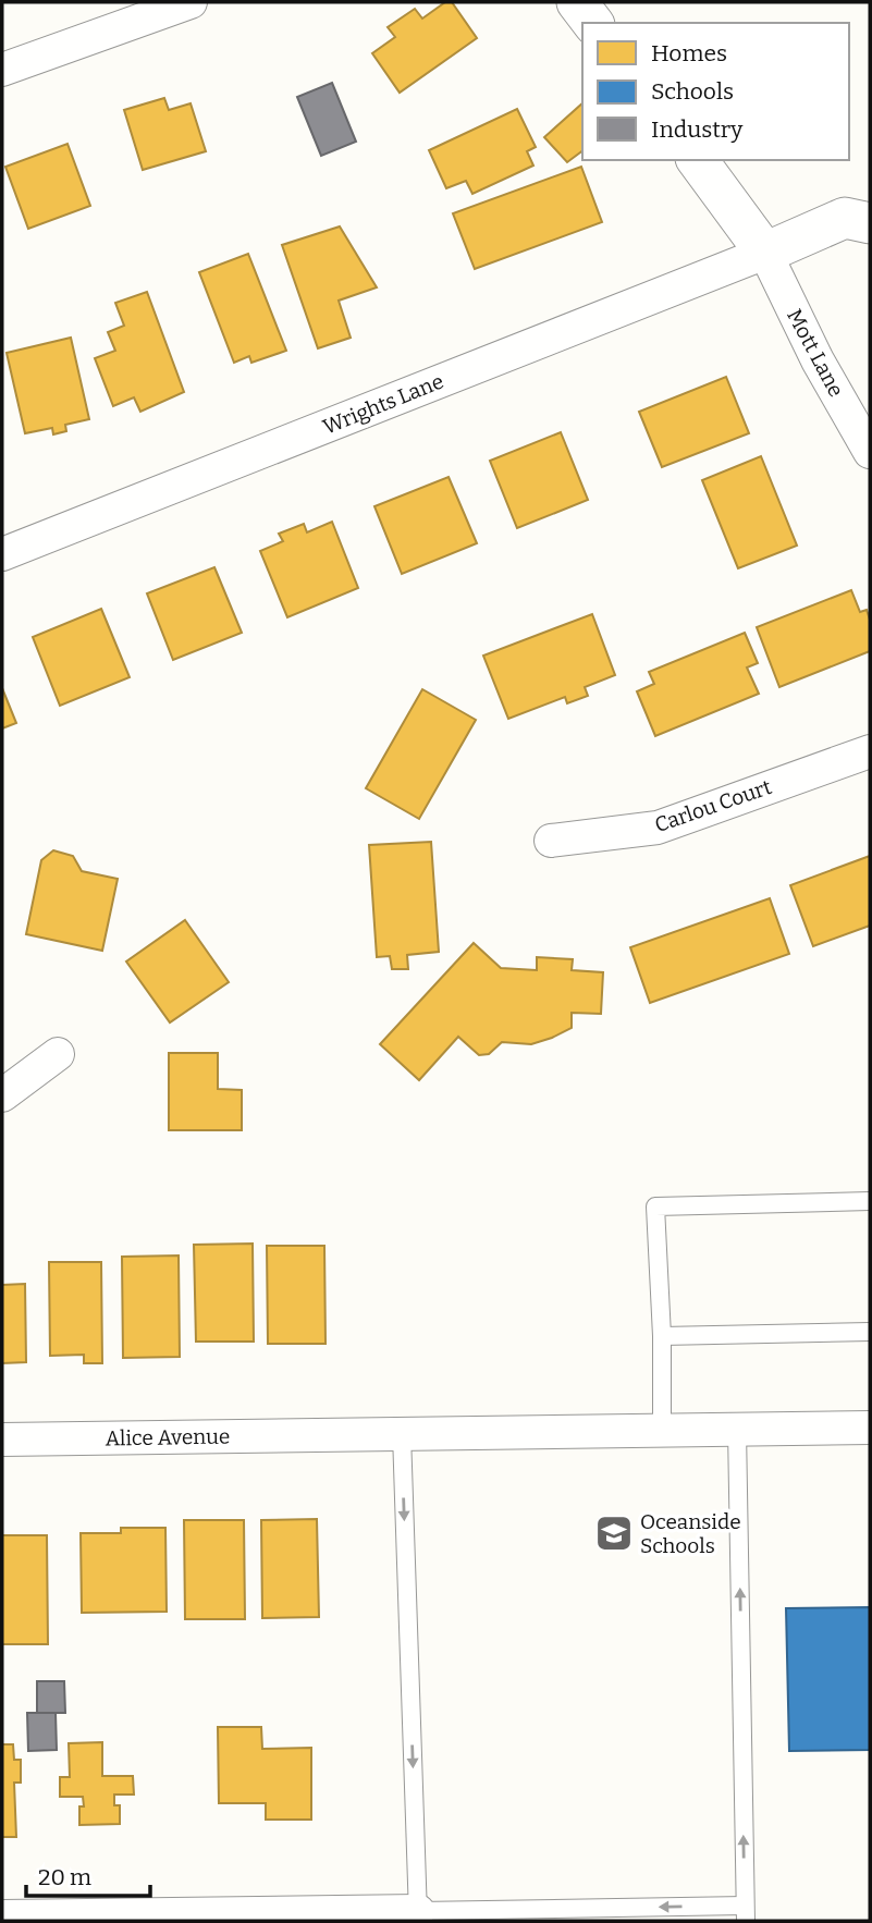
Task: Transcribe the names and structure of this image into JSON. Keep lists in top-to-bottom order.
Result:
{
  "streets": {
    "street": [
      "Mott Lane",
      "Wrights Lane",
      "Carlou Court",
      "Alice Avenue"
    ]
  },
  "crossings": [
    ["Mott Lane", "Wrights Lane"]
  ],
  "places": {
    "school or university": ["Oceanside Schools"]
  },
  "legend": ["Homes", "Schools", "Industry"],
  "scale_bar": "20 m"
}
